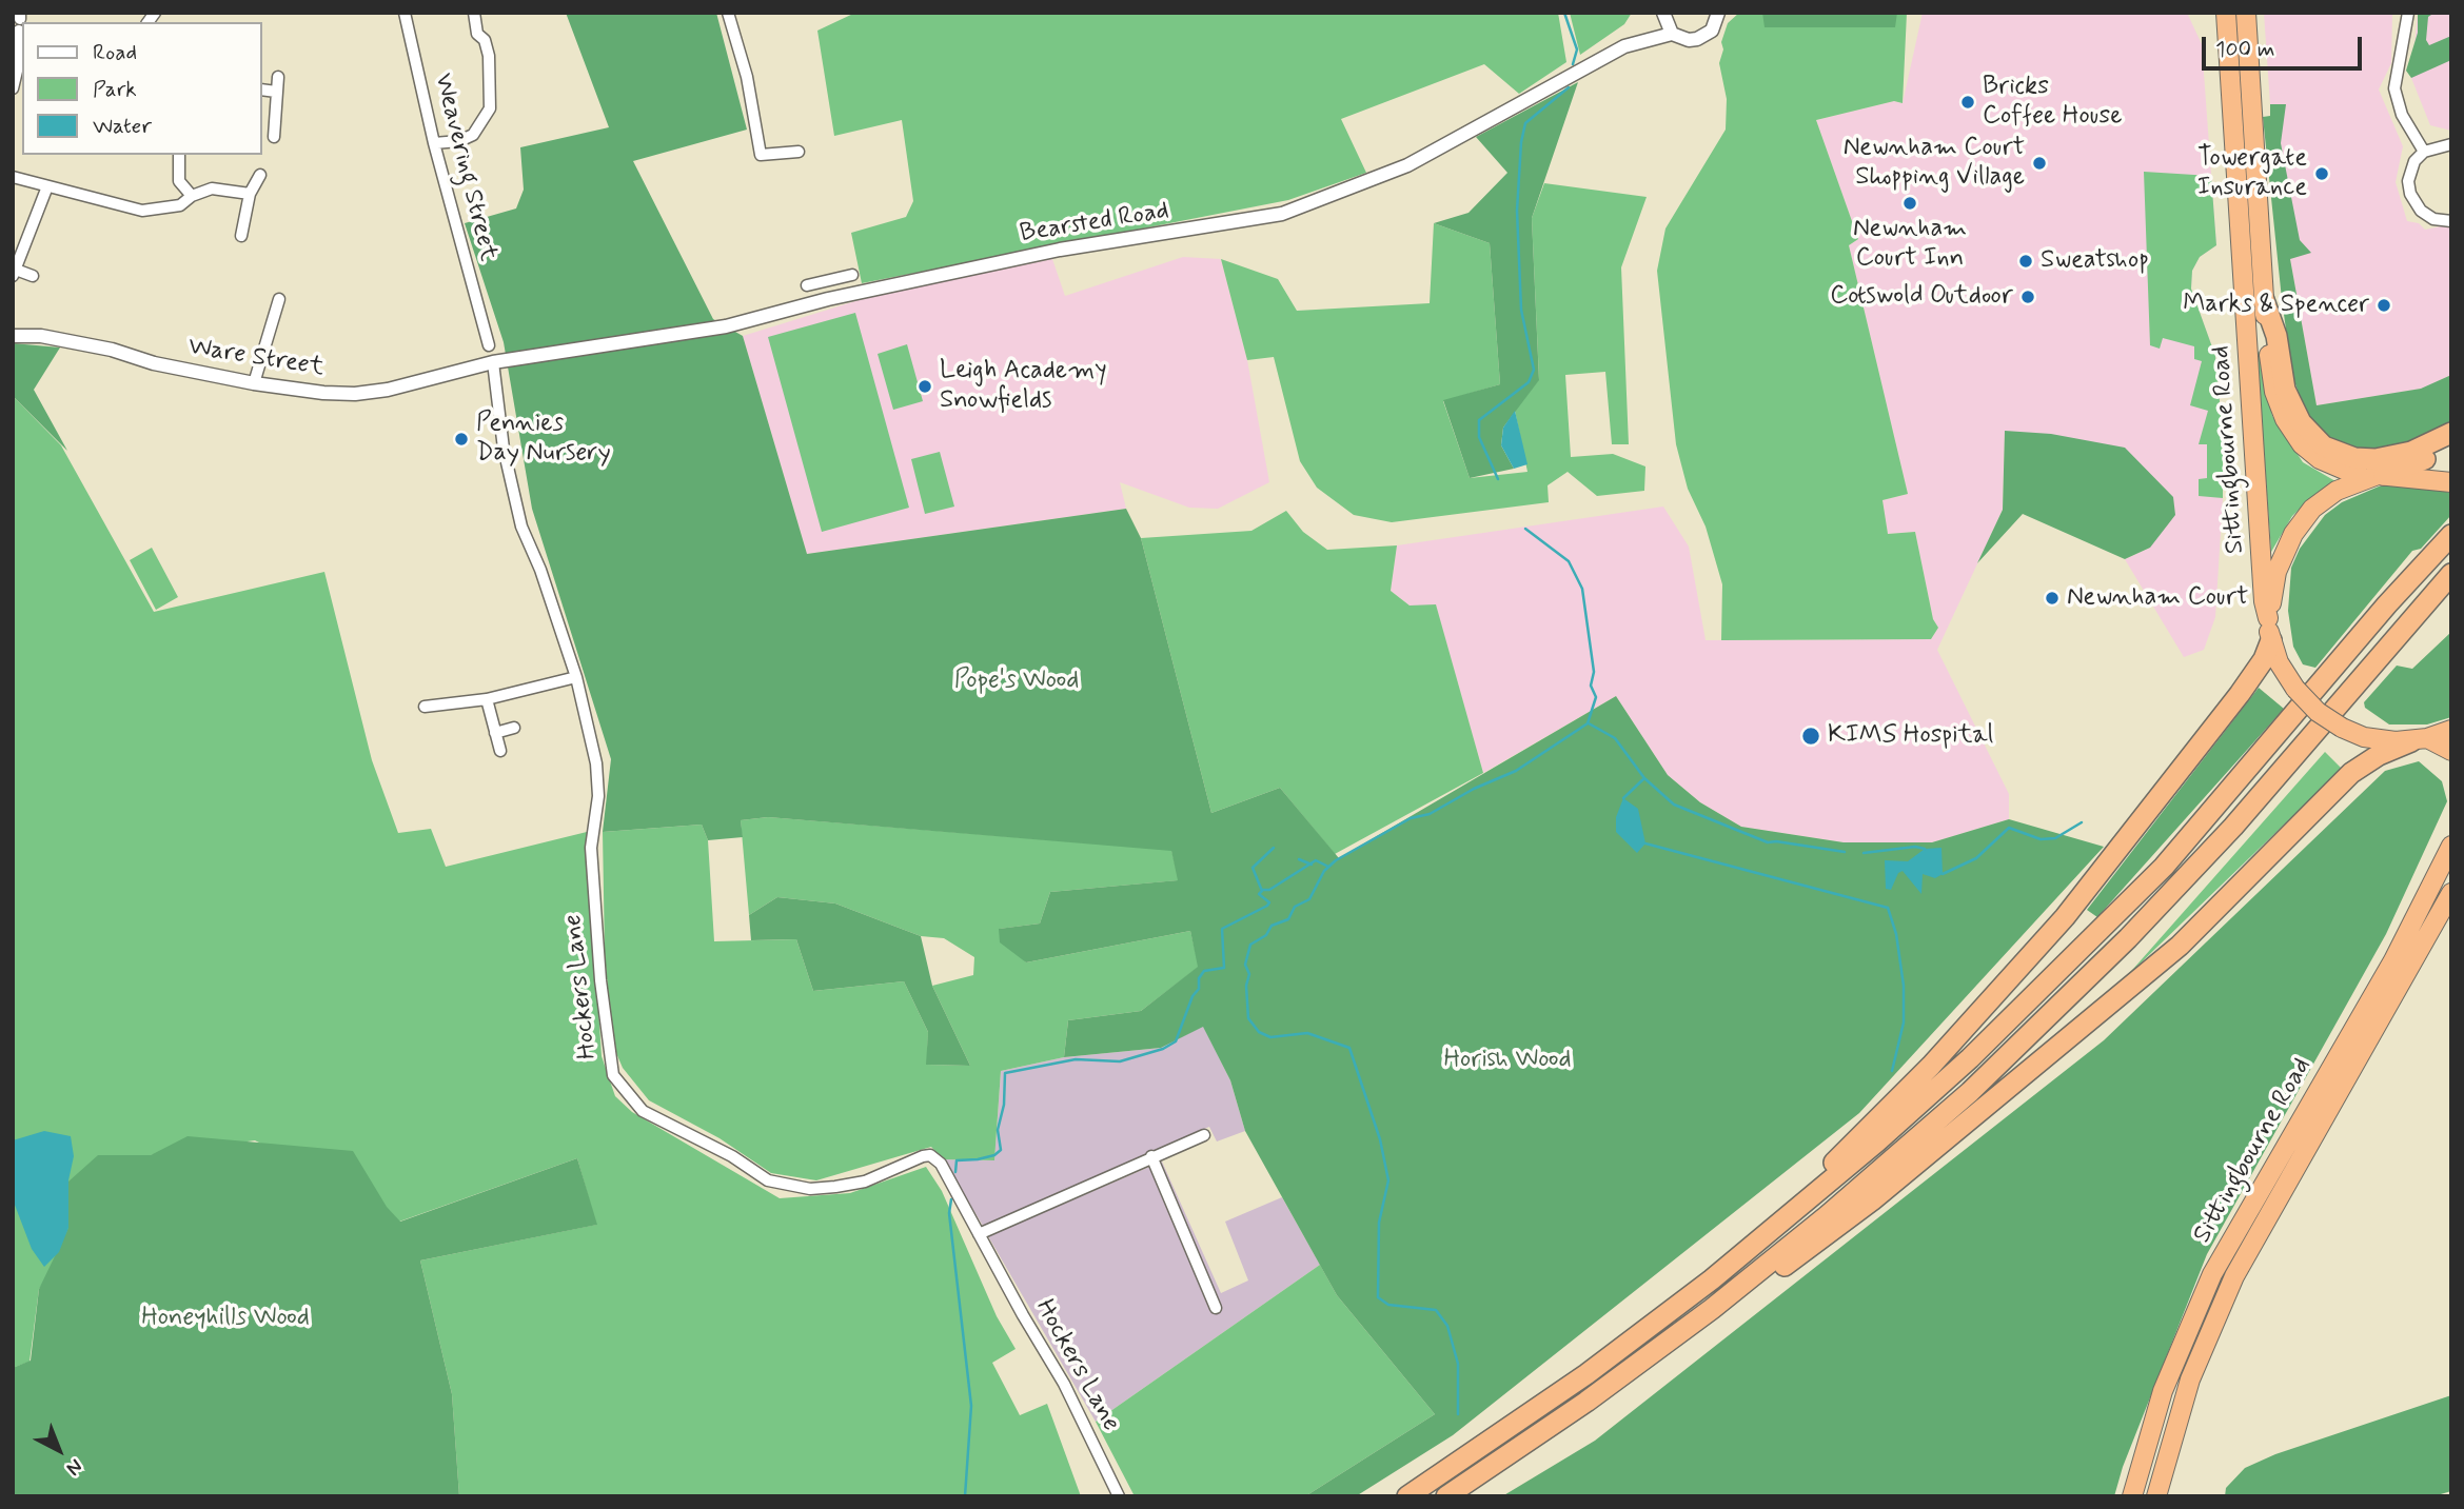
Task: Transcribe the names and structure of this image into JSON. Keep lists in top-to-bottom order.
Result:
{
  "streets": {
    "highway": ["Sittingbourne Road"],
    "street": [
      "Weavering Street",
      "Bearsted Road",
      "Ware Street",
      "Hockers Lane"
    ]
  },
  "crossings": [
    ["Bearsted Road", "Ware Street"],
    ["Bearsted Road", "Hockers Lane"],
    ["Ware Street", "Hockers Lane"]
  ],
  "parks": ["Pope's Wood", "Horish Wood", "Honeyhills Wood"],
  "places": [
    "Bricks Coffee House",
    "Newnham Court Shopping Village",
    "Towergate Insurance",
    "Newnham Court Inn",
    "Sweatshop",
    "Cotswold Outdoor",
    "Marks & Spencer",
    "Leigh Academy Snowfields",
    "Pennies Day Nursery",
    "Newnham Court",
    "KIMS Hospital"
  ],
  "legend": ["Road", "Park", "Water"],
  "scale_bar": "100 m",
  "north": "bottom right"
}
